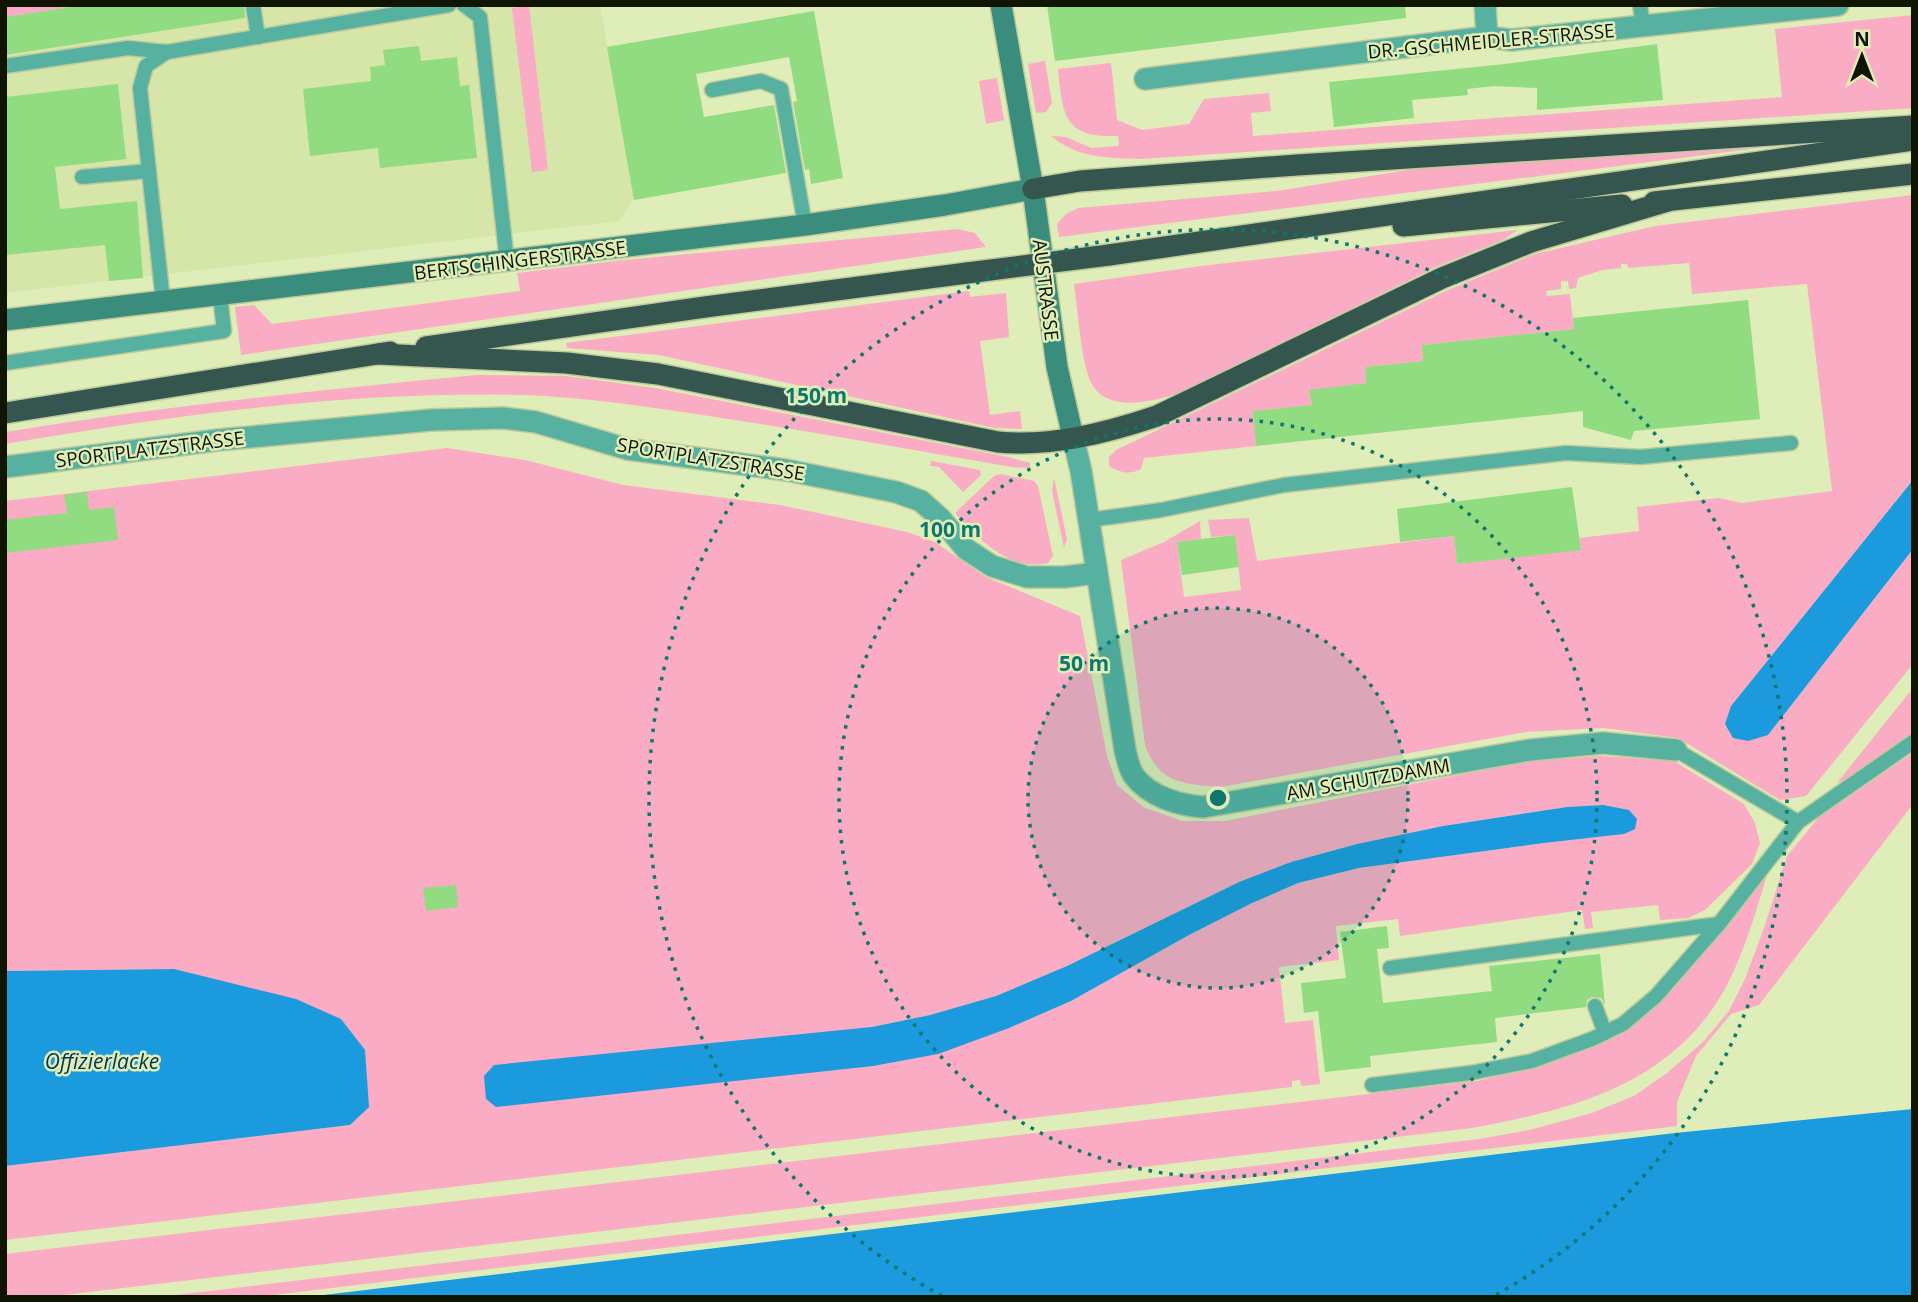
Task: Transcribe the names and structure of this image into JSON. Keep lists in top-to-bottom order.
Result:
{
  "streets": {
    "street": [
      "DR.-GSCHMEIDLER-STRASSE",
      "BERTSCHINGERSTRASSE",
      "AUSTRASSE",
      "SPORTPLATZSTRASSE",
      "AM SCHUTZDAMM"
    ]
  },
  "crossings": [
    ["BERTSCHINGERSTRASSE", "AUSTRASSE"],
    ["AUSTRASSE", "SPORTPLATZSTRASSE"],
    ["AUSTRASSE", "AM SCHUTZDAMM"],
    ["SPORTPLATZSTRASSE", "AM SCHUTZDAMM"]
  ],
  "water": ["Offizierlacke"],
  "north": "top",
  "rings": ["150 m", "100 m", "50 m"]
}
